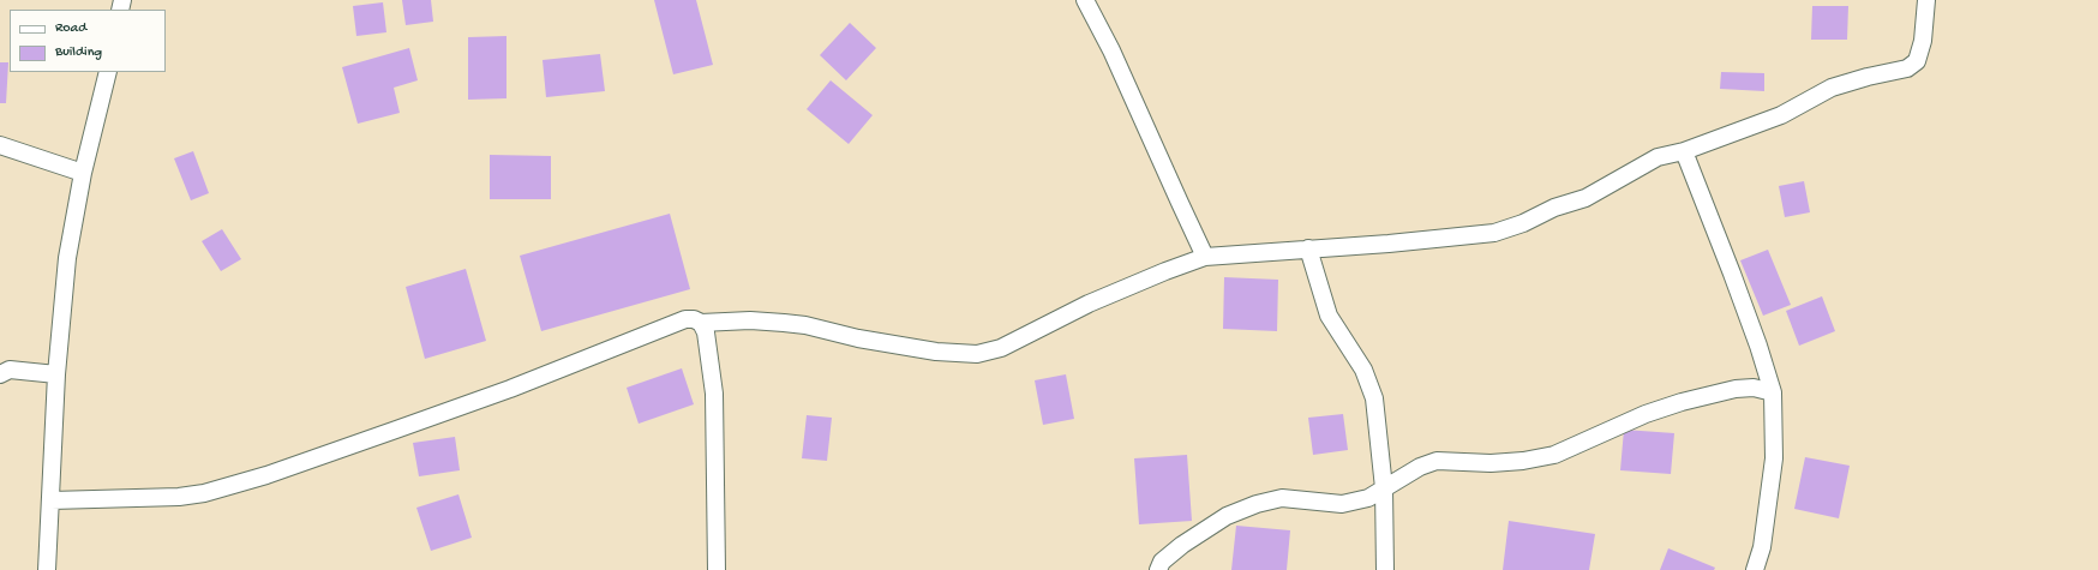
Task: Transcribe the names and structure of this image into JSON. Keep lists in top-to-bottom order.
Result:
{
  "legend": ["Road", "Building"]
}
